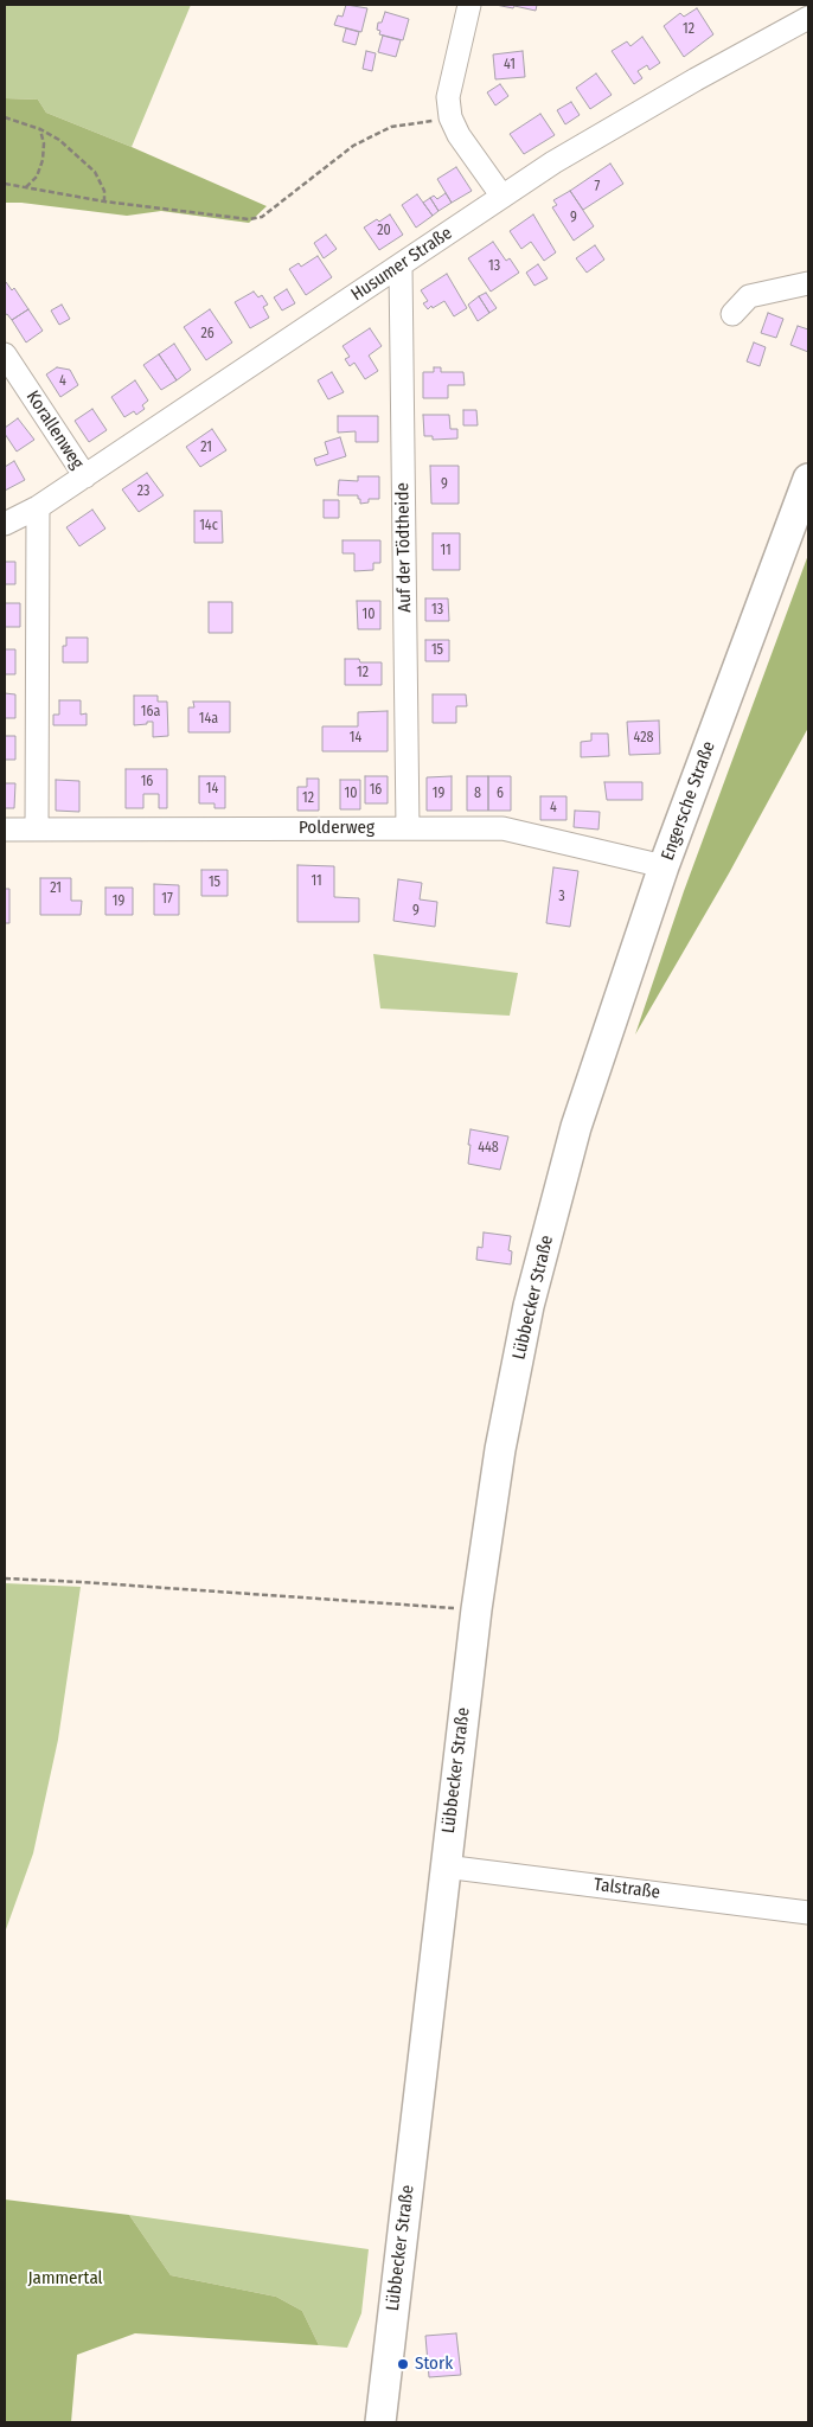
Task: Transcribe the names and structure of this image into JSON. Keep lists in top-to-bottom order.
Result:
{
  "streets": {
    "main road": ["Engersche Straße", "Lübbecker Straße"],
    "street": [
      "Husumer Straße",
      "Korallenweg",
      "Auf der Tödtheide",
      "Polderweg",
      "Talstraße"
    ]
  },
  "crossings": [
    ["Husumer Straße", "Korallenweg"],
    ["Husumer Straße", "Auf der Tödtheide"],
    ["Auf der Tödtheide", "Polderweg"],
    ["Engersche Straße", "Polderweg"],
    ["Engersche Straße", "Lübbecker Straße"],
    ["Lübbecker Straße", "Talstraße"]
  ],
  "parks": ["Jammertal"],
  "places": ["Stork"],
  "house_numbers": [
    "12",
    "41",
    "7",
    "9",
    "20",
    "13",
    "26",
    "4",
    "21",
    "9",
    "23",
    "14c",
    "11",
    "13",
    "10",
    "15",
    "12",
    "16a",
    "14a",
    "14",
    "428",
    "16",
    "14",
    "16",
    "10",
    "19",
    "8",
    "6",
    "12",
    "4",
    "11",
    "15",
    "21",
    "3",
    "17",
    "19",
    "9",
    "448"
  ]
}
